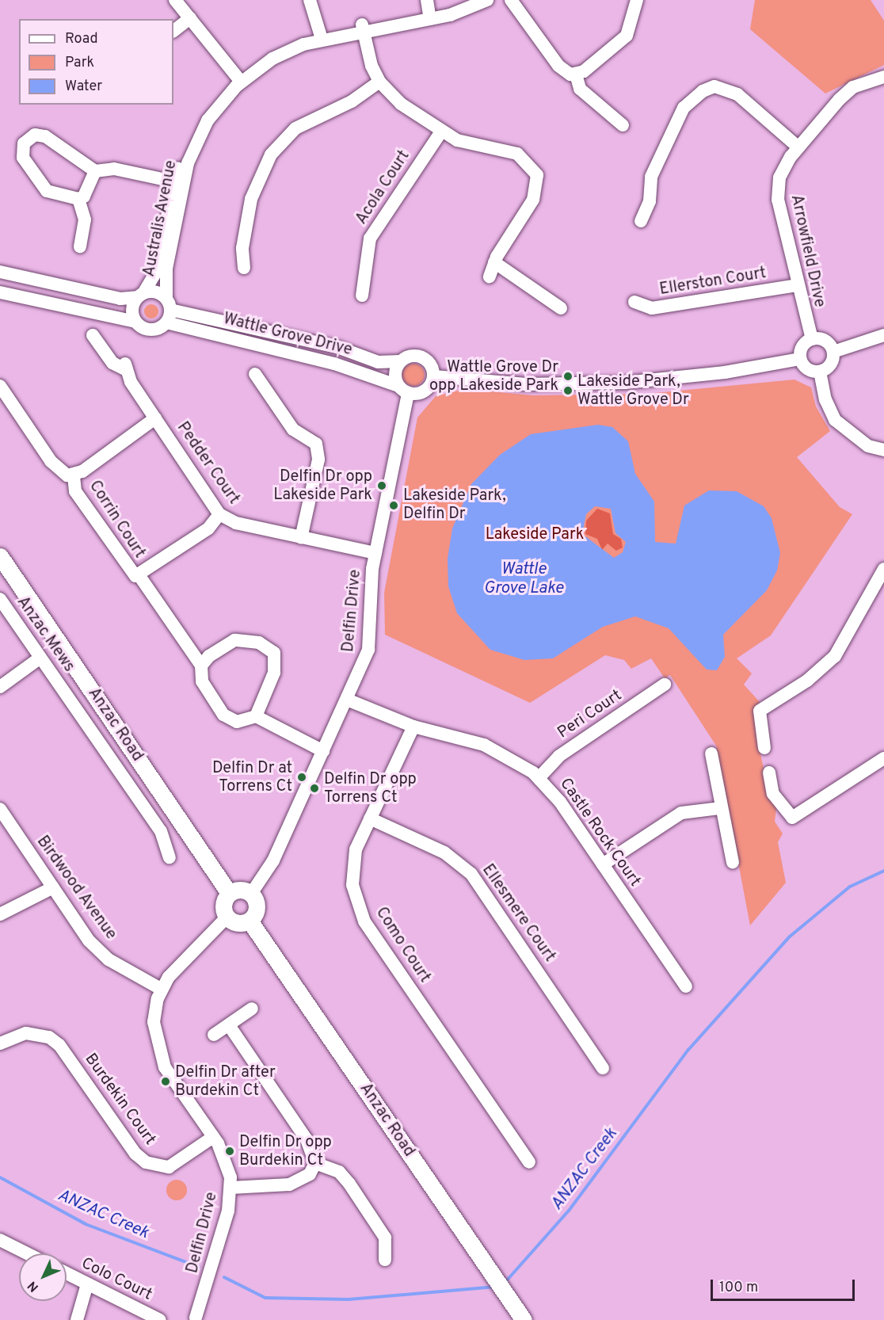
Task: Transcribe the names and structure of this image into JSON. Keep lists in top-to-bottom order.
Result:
{
  "streets": {
    "main road": ["Anzac Road"],
    "street": [
      "Acola Court",
      "Australis Avenue",
      "Arrowfield Drive",
      "Ellerston Court",
      "Wattle Grove Drive",
      "Pedder Court",
      "Corrin Court",
      "Delfin Drive",
      "Anzac Mews",
      "Peri Court",
      "Castle Rock Court",
      "Birdwood Avenue",
      "Ellesmere Court",
      "Como Court",
      "Burdekin Court",
      "Colo Court"
    ]
  },
  "crossings": [
    ["Australis Avenue", "Wattle Grove Drive"],
    ["Arrowfield Drive", "Ellerston Court"],
    ["Wattle Grove Drive", "Delfin Drive"],
    ["Pedder Court", "Corrin Court"],
    ["Pedder Court", "Delfin Drive"],
    ["Delfin Drive", "Anzac Road"],
    ["Delfin Drive", "Castle Rock Court"],
    ["Delfin Drive", "Birdwood Avenue"],
    ["Delfin Drive", "Burdekin Court"],
    ["Peri Court", "Castle Rock Court"],
    ["Castle Rock Court", "Como Court"],
    ["Ellesmere Court", "Como Court"]
  ],
  "water": ["Wattle Grove Lake", "ANZAC Creek"],
  "parks": ["Lakeside Park"],
  "places": [
    "Wattle Grove Dr opp Lakeside Park",
    "Lakeside Park, Wattle Grove Dr",
    "Delfin Dr opp Lakeside Park",
    "Lakeside Park, Delfin Dr",
    "Delfin Dr at Torrens Ct",
    "Delfin Dr opp Torrens Ct",
    "Delfin Dr after Burdekin Ct",
    "Delfin Dr opp Burdekin Ct"
  ],
  "legend": ["Road", "Park", "Water"],
  "scale_bar": "100 m",
  "north": "bottom left"
}
